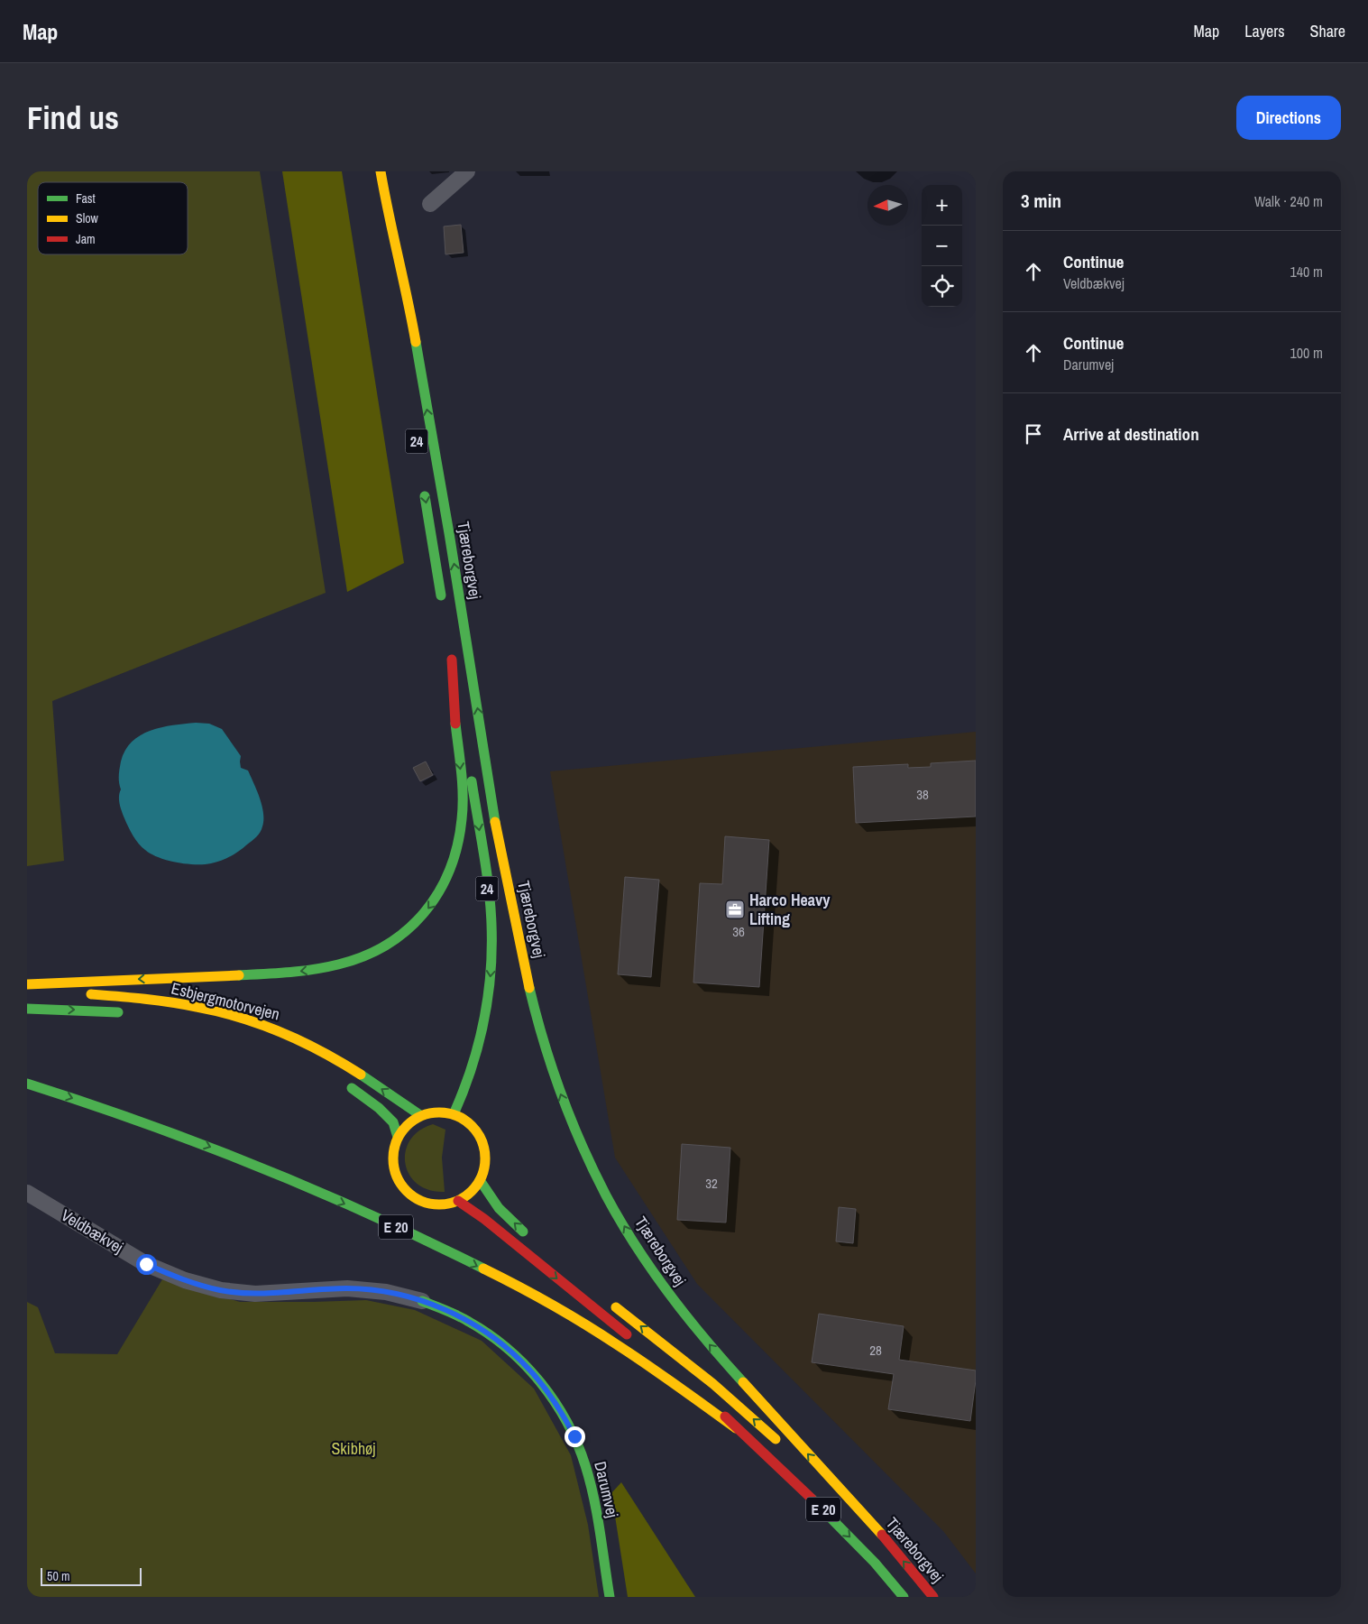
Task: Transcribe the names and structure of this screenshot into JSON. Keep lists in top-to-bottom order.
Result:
{
  "streets": {
    "main road": [
      "24",
      "Tjæreborgvej",
      "Esbjergmotorvejen",
      "E 20",
      "Darumvej"
    ],
    "street": ["Veldbækvej"]
  },
  "crossings": [
    ["24", "Tjæreborgvej"],
    ["24", "Esbjergmotorvejen"],
    ["24", "E 20"],
    ["Esbjergmotorvejen", "E 20"],
    ["Veldbækvej", "Darumvej"]
  ],
  "one_way": ["Tjæreborgvej", "Esbjergmotorvejen"],
  "parks": ["Skibhøj"],
  "places": {
    "office": ["Harco Heavy Lifting"]
  },
  "house_numbers": [
    "38",
    "36",
    "32",
    "28"
  ],
  "legend": ["Fast", "Slow", "Jam"],
  "scale_bar": "50 m",
  "north": "left",
  "page": {
    "header": "Map",
    "nav": ["Map", "Layers", "Share"],
    "buttons": "Directions",
    "title": "Find us",
    "heading": ["3 min", "Walk · 240 m"],
    "map_buttons": ["+", "−"],
    "list": [
      ["Continue", "Veldbækvej", "140 m"],
      ["Continue", "Darumvej", "100 m"],
      "Arrive at destination"
    ],
    "scale": "50 m"
  }
}
